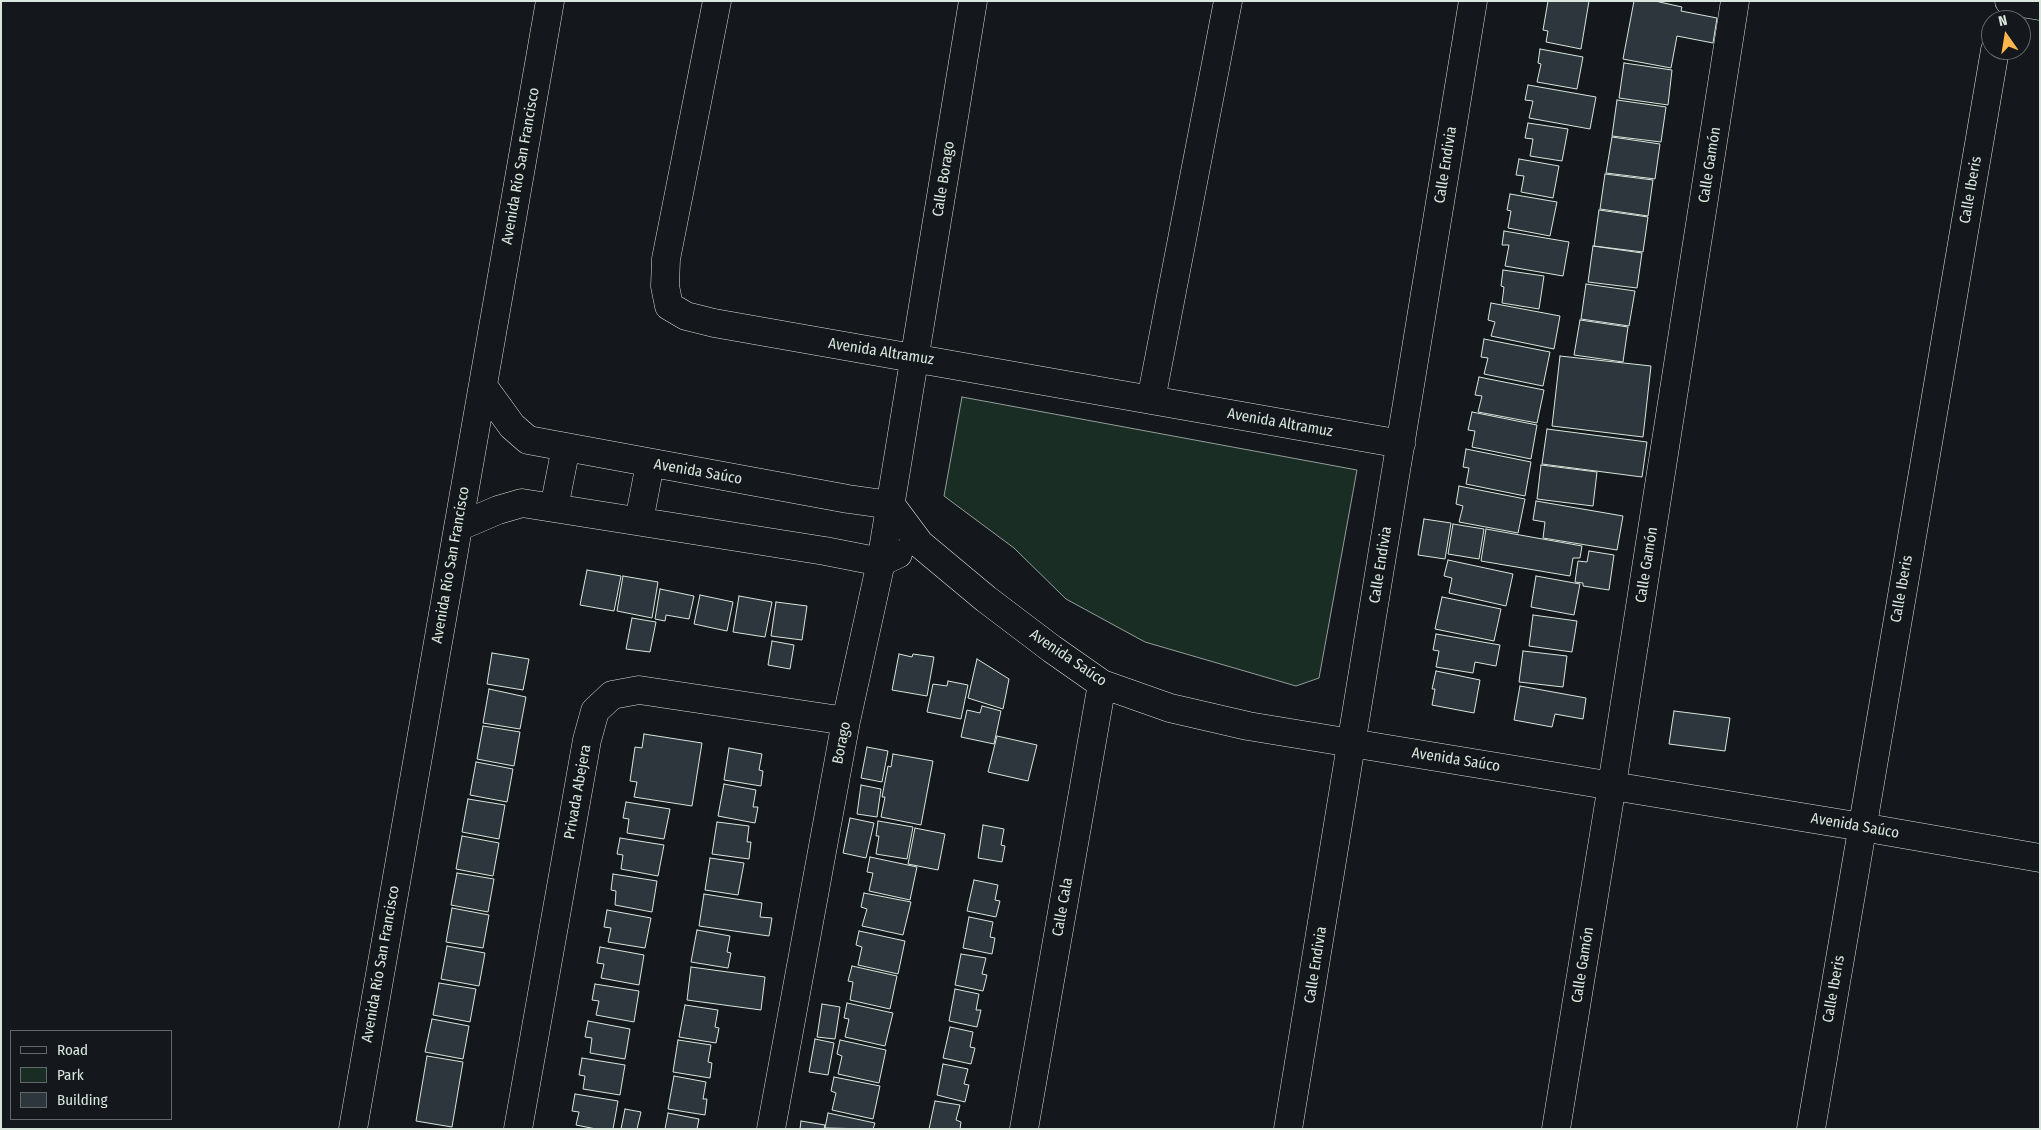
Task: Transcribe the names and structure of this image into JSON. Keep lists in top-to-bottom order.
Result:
{
  "streets": {
    "street": [
      "Calle Endivia",
      "Calle Gamón",
      "Avenida Río San Francisco",
      "Calle Borago",
      "Calle Iberis",
      "Avenida Altramuz",
      "Avenida Saúco",
      "Borago",
      "Privada Abejera",
      "Calle Cala"
    ]
  },
  "crossings": [
    ["Calle Endivia", "Avenida Altramuz"],
    ["Calle Endivia", "Avenida Saúco"],
    ["Calle Gamón", "Avenida Saúco"],
    ["Avenida Río San Francisco", "Avenida Saúco"],
    ["Calle Borago", "Avenida Altramuz"],
    ["Calle Borago", "Borago"],
    ["Calle Iberis", "Avenida Saúco"],
    ["Avenida Altramuz", "Borago"],
    ["Avenida Saúco", "Borago"],
    ["Avenida Saúco", "Calle Cala"],
    ["Borago", "Privada Abejera"]
  ],
  "legend": ["Road", "Park", "Building"],
  "north": "top"
}
